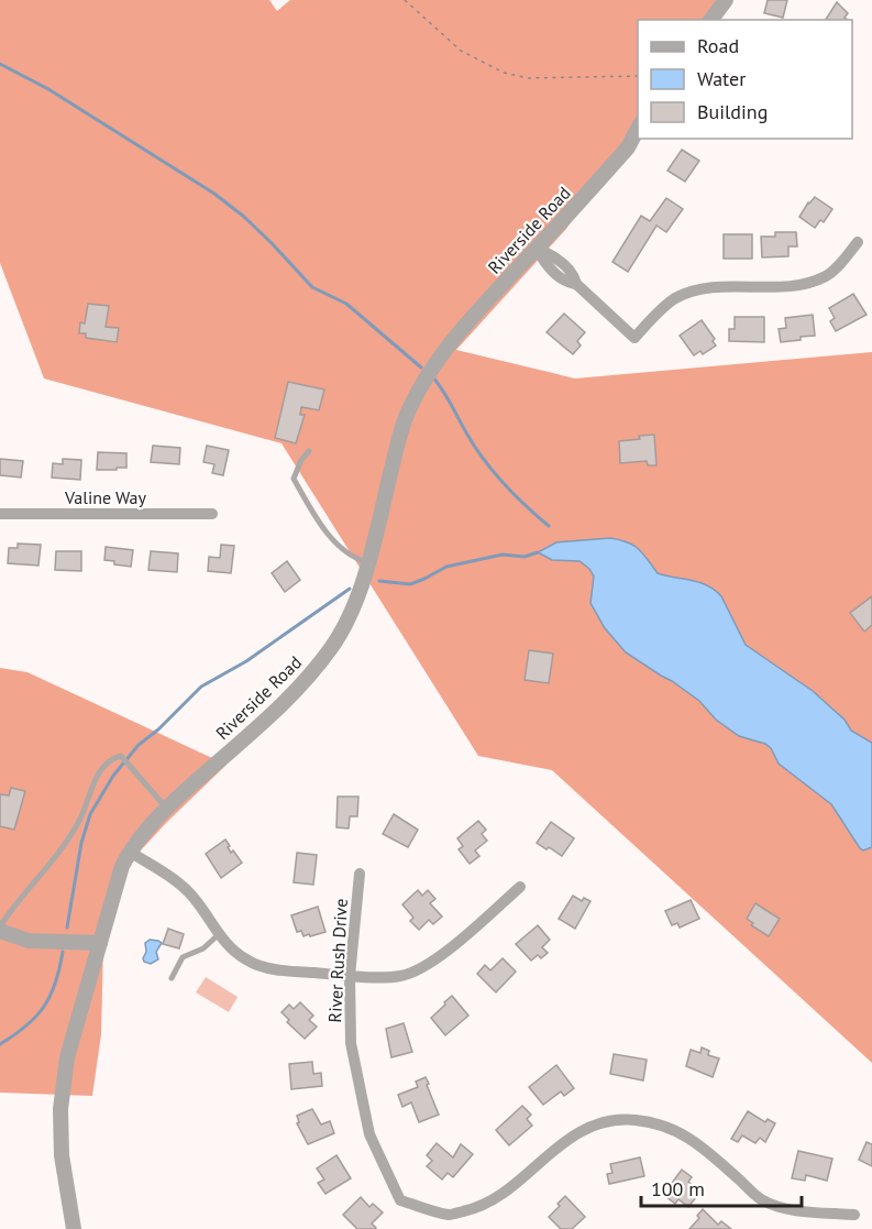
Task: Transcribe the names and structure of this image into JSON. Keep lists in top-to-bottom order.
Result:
{
  "streets": {
    "street": ["Riverside Road", "Valine Way", "River Rush Drive"]
  },
  "legend": ["Road", "Water", "Building"],
  "scale_bar": "100 m"
}
